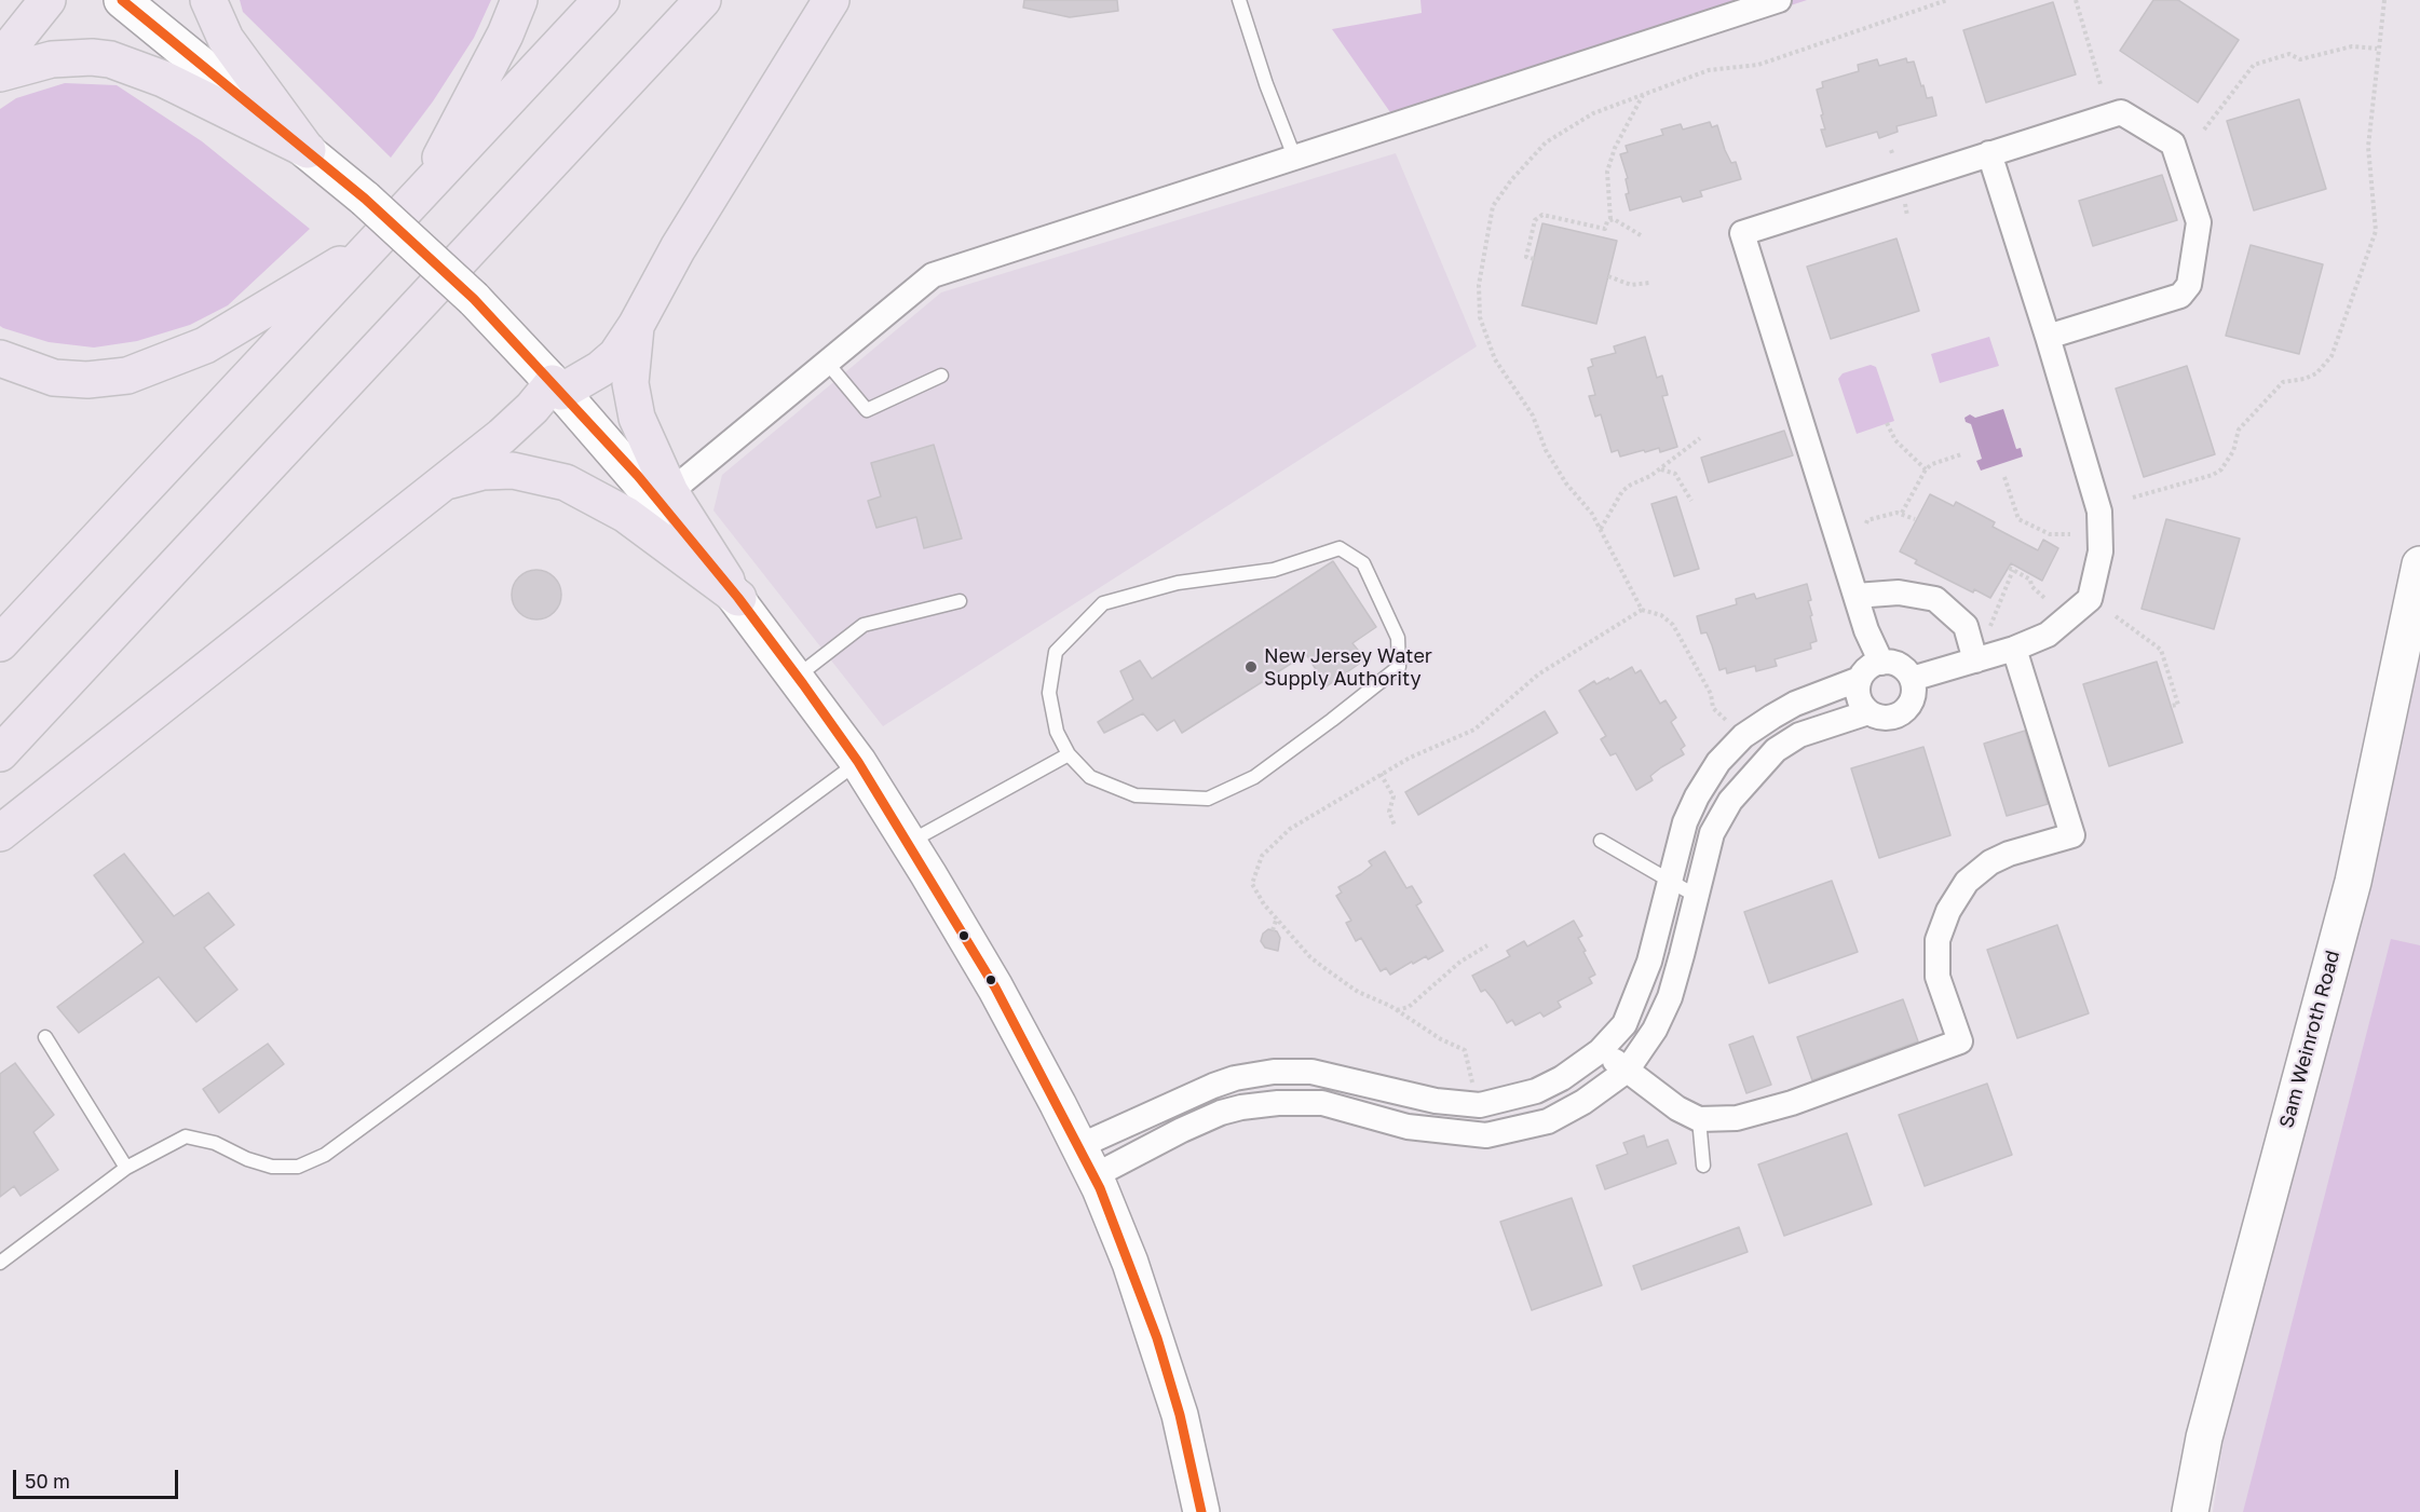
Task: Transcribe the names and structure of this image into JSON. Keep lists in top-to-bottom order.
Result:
{
  "streets": {
    "street": ["Sam Weinroth Road"]
  },
  "places": ["New Jersey Water Supply Authority"],
  "scale_bar": "50 m"
}
